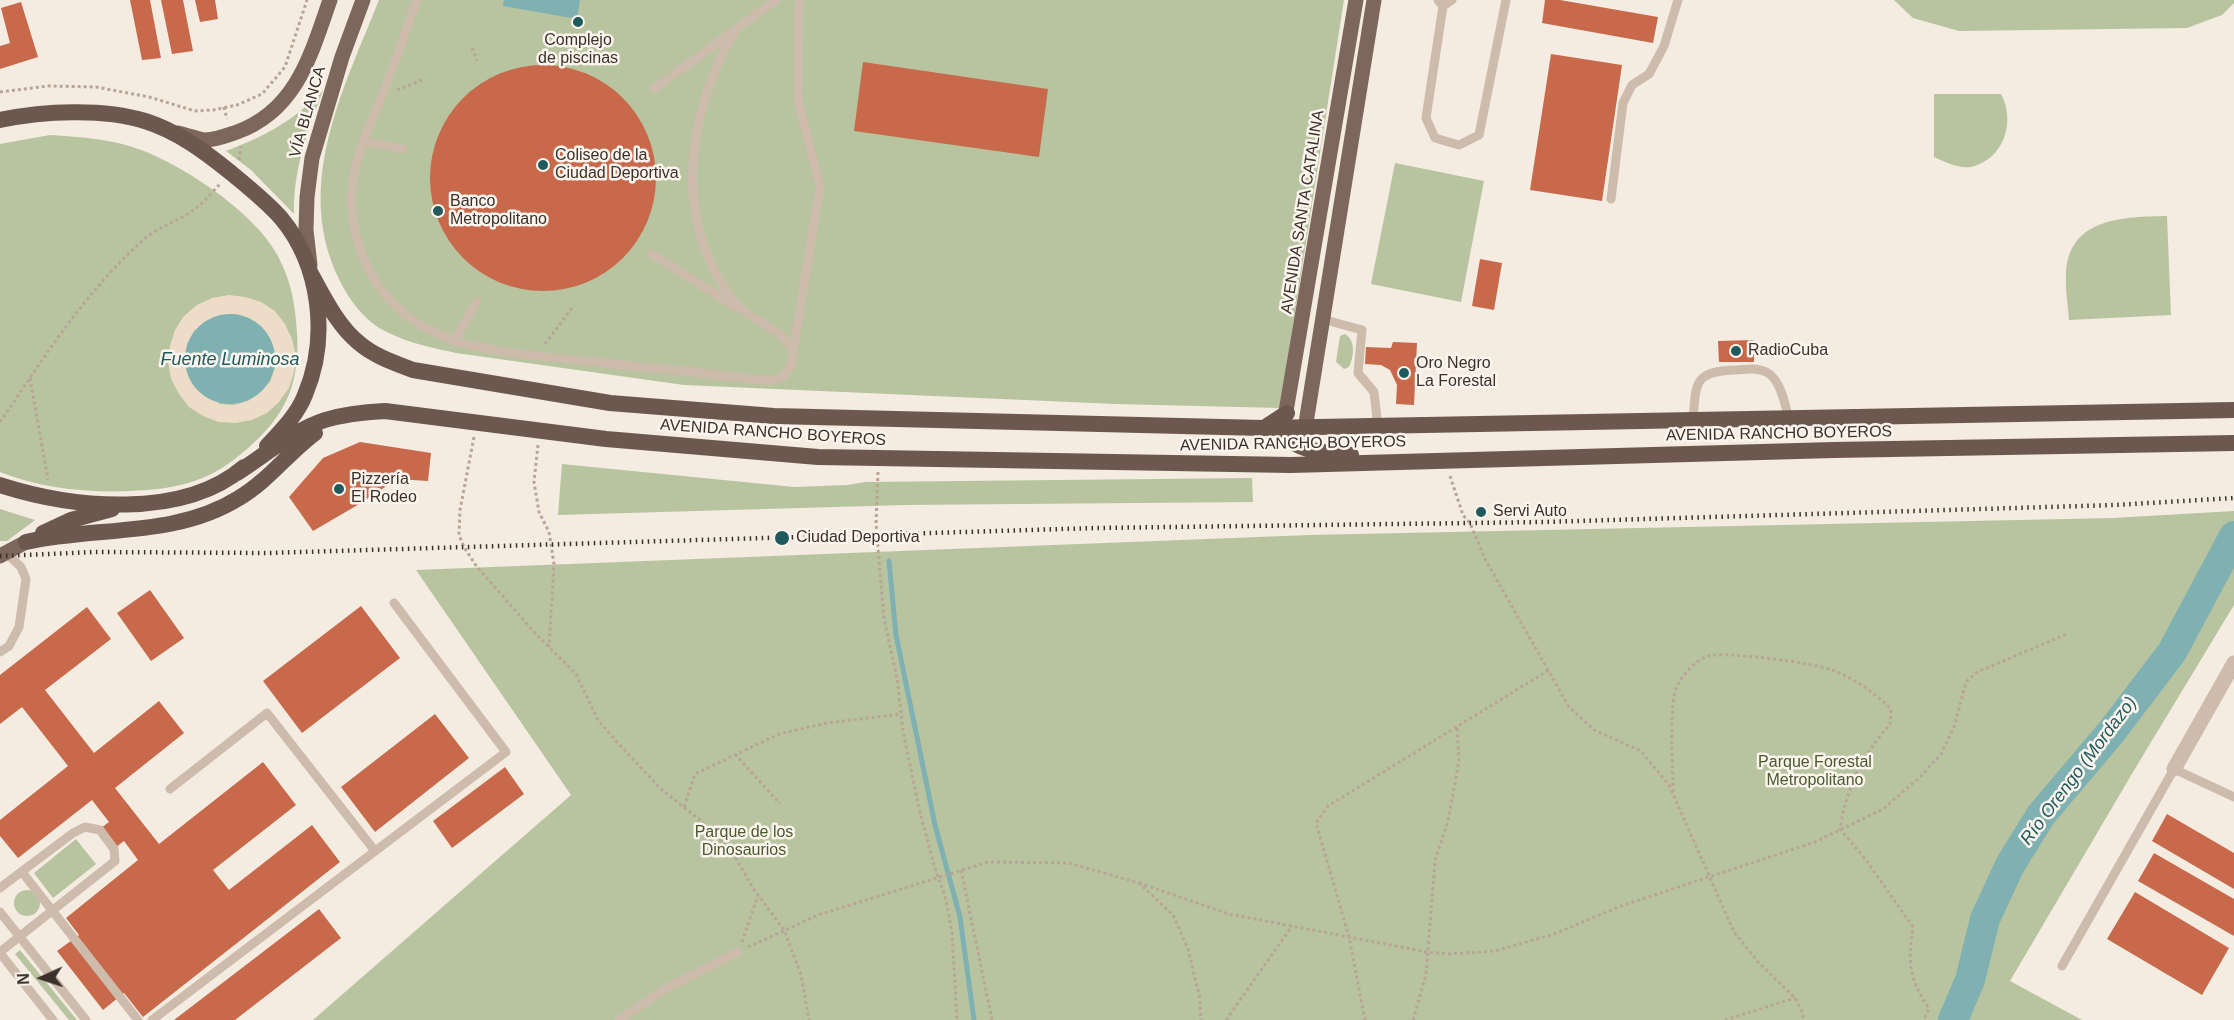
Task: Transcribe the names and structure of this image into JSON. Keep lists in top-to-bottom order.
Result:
{
  "streets": {
    "highway": ["AVENIDA RANCHO BOYEROS"],
    "main road": ["VÍA BLANCA", "AVENIDA SANTA CATALINA"]
  },
  "crossings": [
    ["VÍA BLANCA", "AVENIDA RANCHO BOYEROS"],
    ["AVENIDA SANTA CATALINA", "AVENIDA RANCHO BOYEROS"]
  ],
  "water": ["Fuente Luminosa", "Río Orengo (Mordazo)"],
  "parks": ["Parque Forestal Metropolitano", "Parque de los Dinosaurios"],
  "places": [
    "Complejo de piscinas",
    "Coliseo de la Ciudad Deportiva",
    "Banco Metropolitano",
    "RadioCuba",
    "Oro Negro La Forestal",
    "Pizzería El Rodeo",
    "Servi Auto",
    "Ciudad Deportiva"
  ],
  "north": "left"
}
